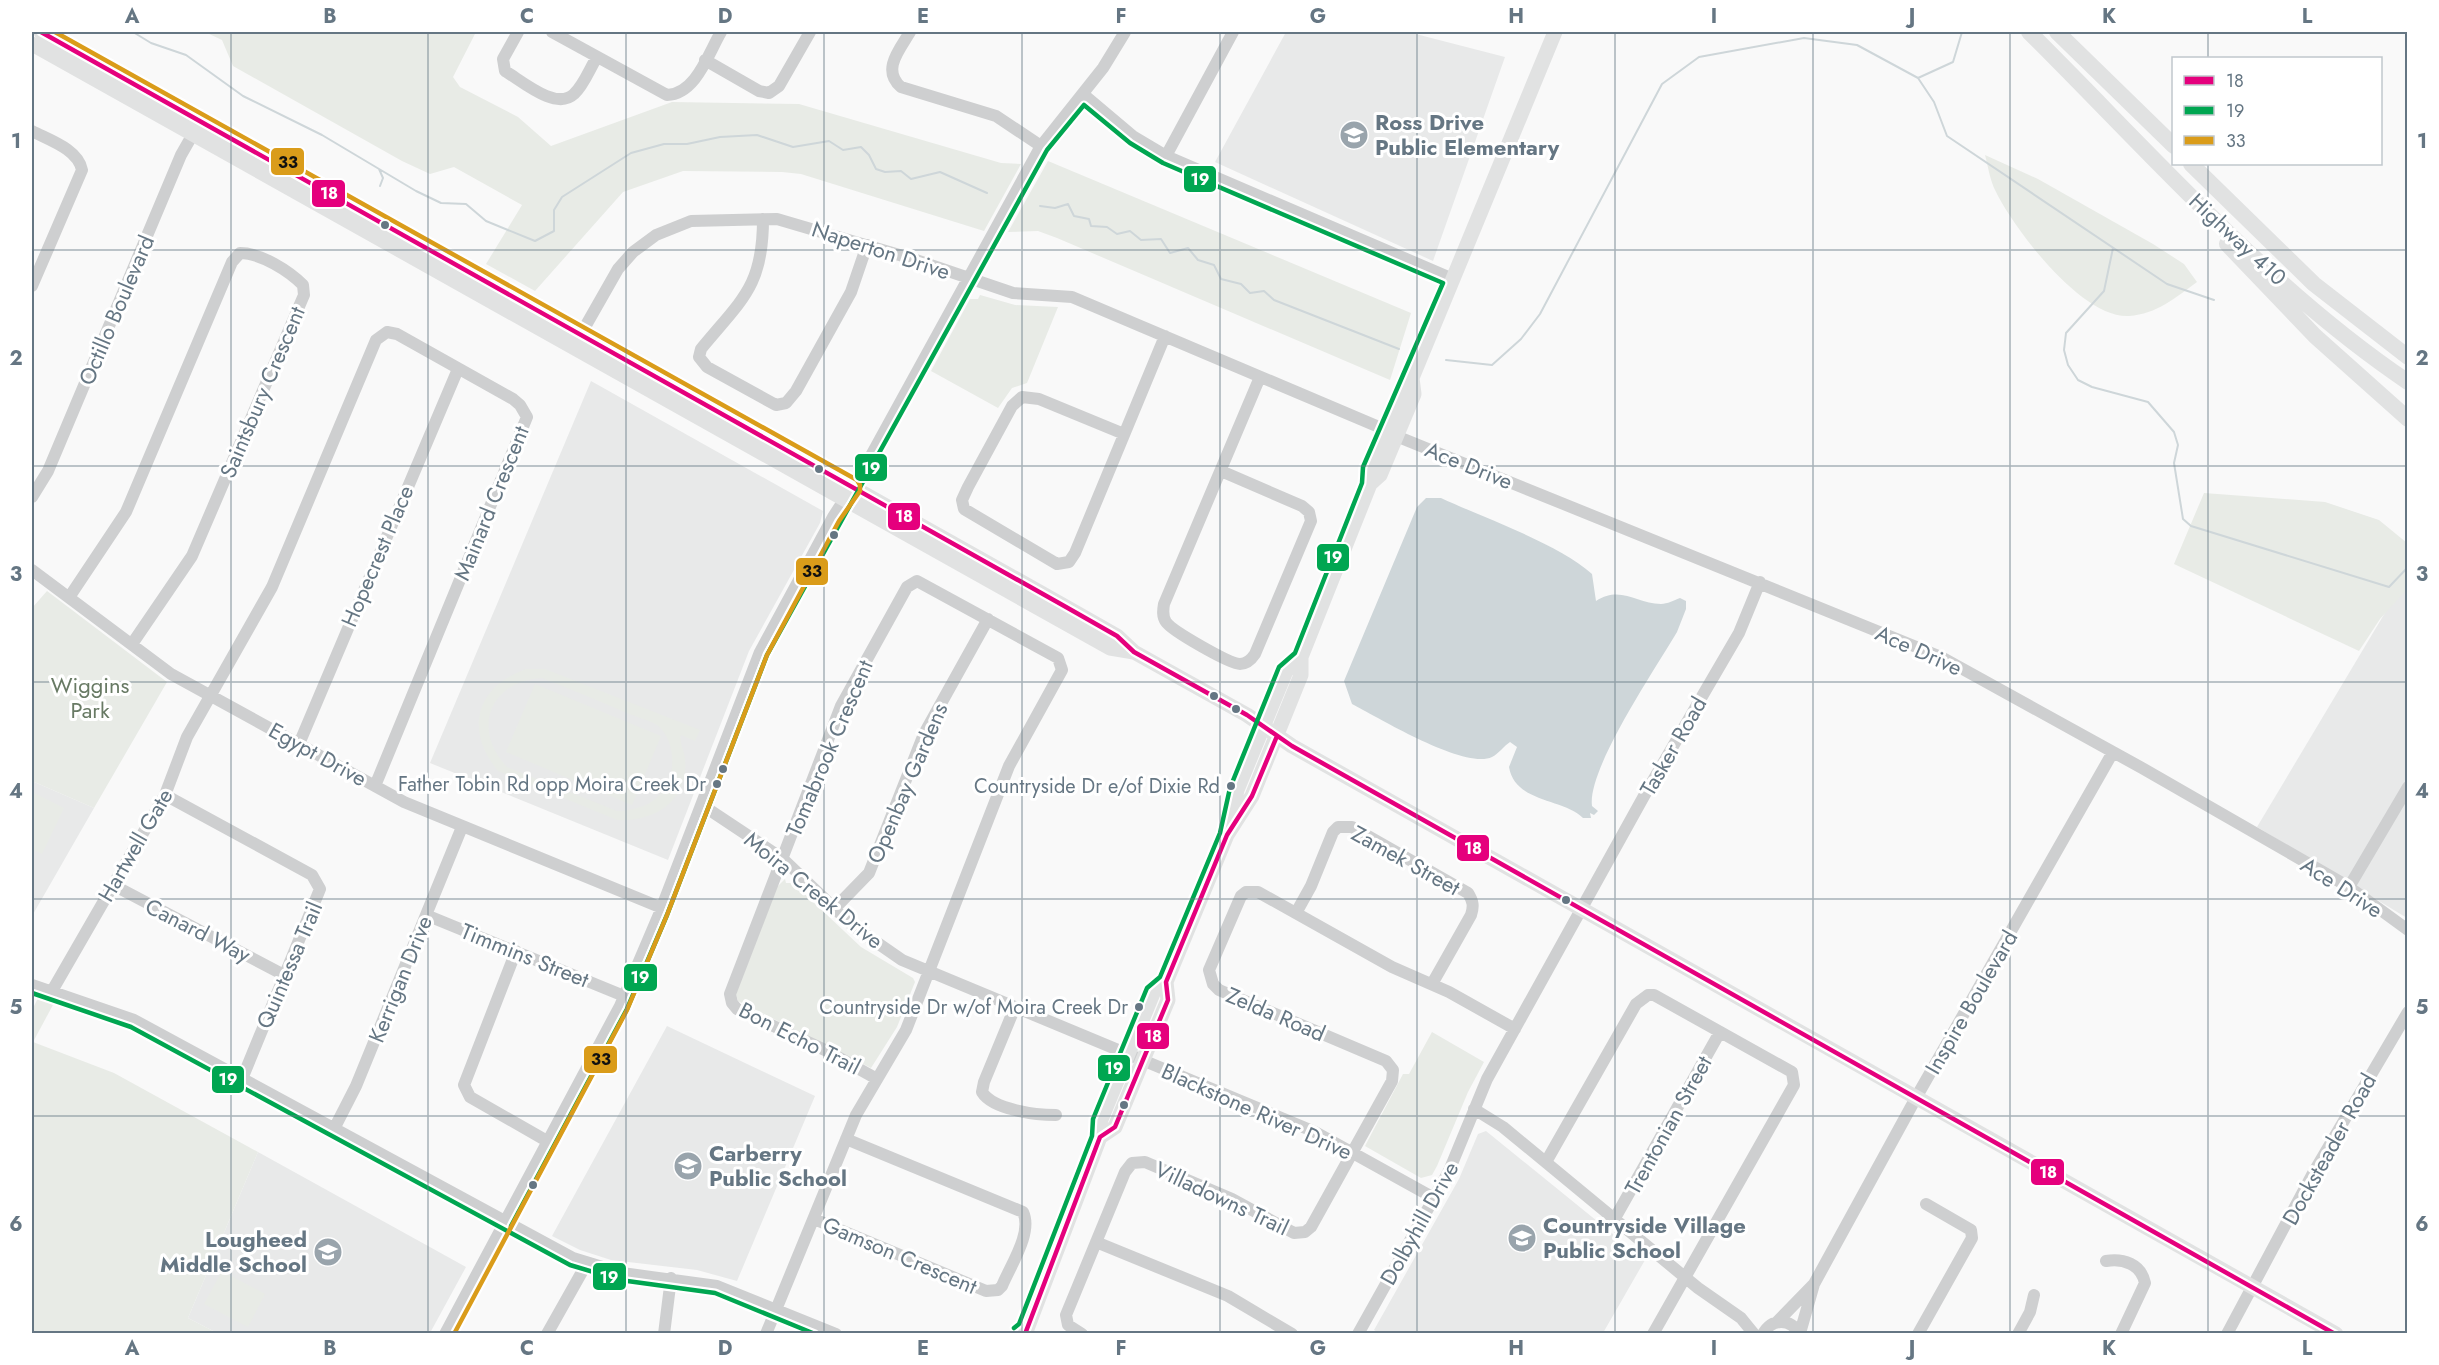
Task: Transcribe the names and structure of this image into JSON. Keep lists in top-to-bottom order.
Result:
{
  "streets": {
    "highway": ["Highway 410"],
    "street": [
      "Naperton Drive",
      "Octillo Boulevard",
      "Saintsbury Crescent",
      "Ace Drive",
      "Mainard Crescent",
      "Hopecrest Place",
      "Tasker Road",
      "Tomabrook Crescent",
      "Egypt Drive",
      "Openbay Gardens",
      "Hartwell Gate",
      "Zamek Street",
      "Moira Creek Drive",
      "Canard Way",
      "Timmins Street",
      "Quintessa Trail",
      "Kerrigan Drive",
      "Inspire Boulevard",
      "Zelda Road",
      "Bon Echo Trail",
      "Blackstone River Drive",
      "Trentonian Street",
      "Docksteader Road",
      "Villadowns Trail",
      "Dolbyhill Drive",
      "Gamson Crescent"
    ]
  },
  "crossings": [
    ["Naperton Drive", "Ace Drive"],
    ["Saintsbury Crescent", "Egypt Drive"],
    ["Ace Drive", "Tasker Road"],
    ["Ace Drive", "Inspire Boulevard"],
    ["Mainard Crescent", "Hopecrest Place"],
    ["Mainard Crescent", "Egypt Drive"],
    ["Mainard Crescent", "Hartwell Gate"],
    ["Hopecrest Place", "Egypt Drive"],
    ["Tasker Road", "Dolbyhill Drive"],
    ["Tomabrook Crescent", "Openbay Gardens"],
    ["Tomabrook Crescent", "Moira Creek Drive"],
    ["Tomabrook Crescent", "Bon Echo Trail"],
    ["Tomabrook Crescent", "Gamson Crescent"],
    ["Egypt Drive", "Hartwell Gate"],
    ["Egypt Drive", "Kerrigan Drive"],
    ["Openbay Gardens", "Moira Creek Drive"],
    ["Hartwell Gate", "Canard Way"],
    ["Hartwell Gate", "Quintessa Trail"],
    ["Zamek Street", "Zelda Road"],
    ["Moira Creek Drive", "Bon Echo Trail"],
    ["Moira Creek Drive", "Blackstone River Drive"],
    ["Canard Way", "Quintessa Trail"],
    ["Timmins Street", "Kerrigan Drive"],
    ["Zelda Road", "Blackstone River Drive"],
    ["Zelda Road", "Villadowns Trail"],
    ["Zelda Road", "Dolbyhill Drive"],
    ["Blackstone River Drive", "Villadowns Trail"],
    ["Blackstone River Drive", "Dolbyhill Drive"]
  ],
  "parks": ["Wiggins Park"],
  "places": {
    "school or university": [
      "Ross Drive Public Elementary",
      "Carberry Public School",
      "Countryside Village Public School",
      "Lougheed Middle School"
    ],
    "other": ["Father Tobin Rd opp Moira Creek Dr", "Countryside Dr e/of Dixie Rd", "Countryside Dr w/of Moira Creek Dr"]
  },
  "lines": ["transit line 18", "transit line 33", "transit line 19"],
  "legend": ["18", "19", "33"],
  "grid": {
    "columns": [
      "A",
      "B",
      "C",
      "D",
      "E",
      "F",
      "G",
      "H",
      "I",
      "J",
      "K",
      "L"
    ],
    "rows": [
      "1",
      "2",
      "3",
      "4",
      "5",
      "6"
    ]
  }
}
